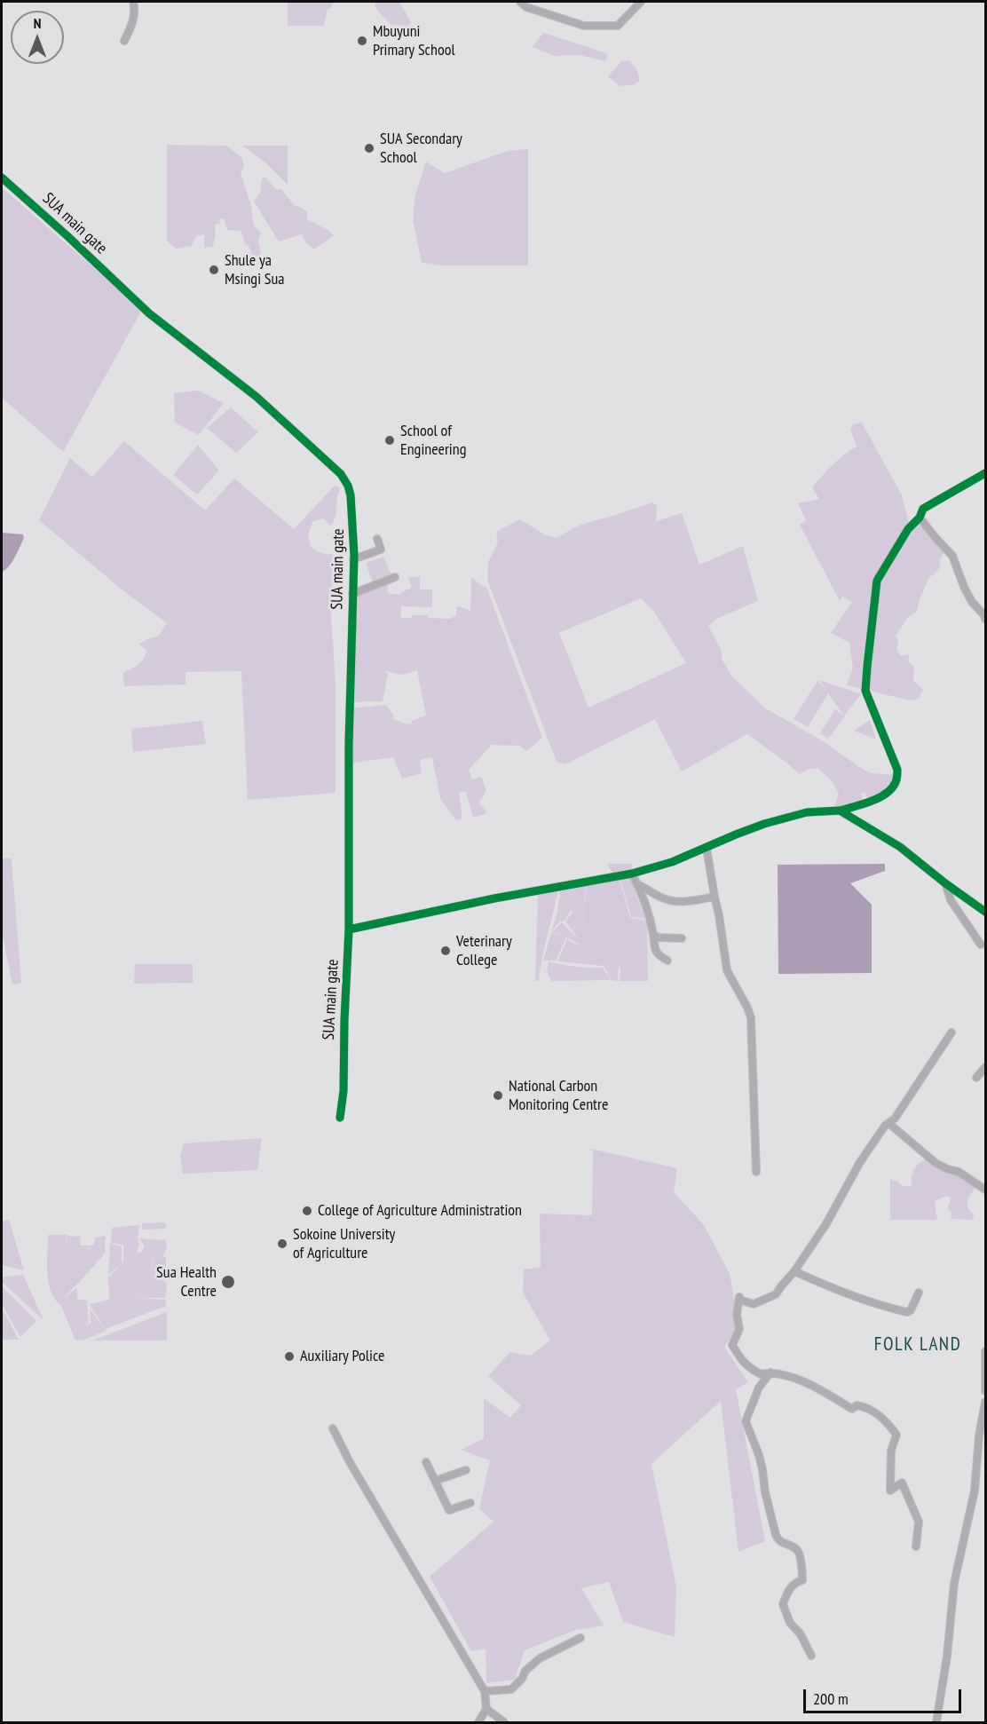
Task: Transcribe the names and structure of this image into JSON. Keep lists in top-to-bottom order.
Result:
{
  "streets": {
    "street": ["SUA main gate"]
  },
  "districts": ["FOLK LAND"],
  "places": [
    "Mbuyuni Primary School",
    "SUA Secondary School",
    "Shule ya Msingi Sua",
    "School of Engineering",
    "Veterinary College",
    "National Carbon Monitoring Centre",
    "College of Agriculture Administration",
    "Sokoine University of Agriculture",
    "Sua Health Centre",
    "Auxiliary Police"
  ],
  "scale_bar": "200 m",
  "north": "top"
}
